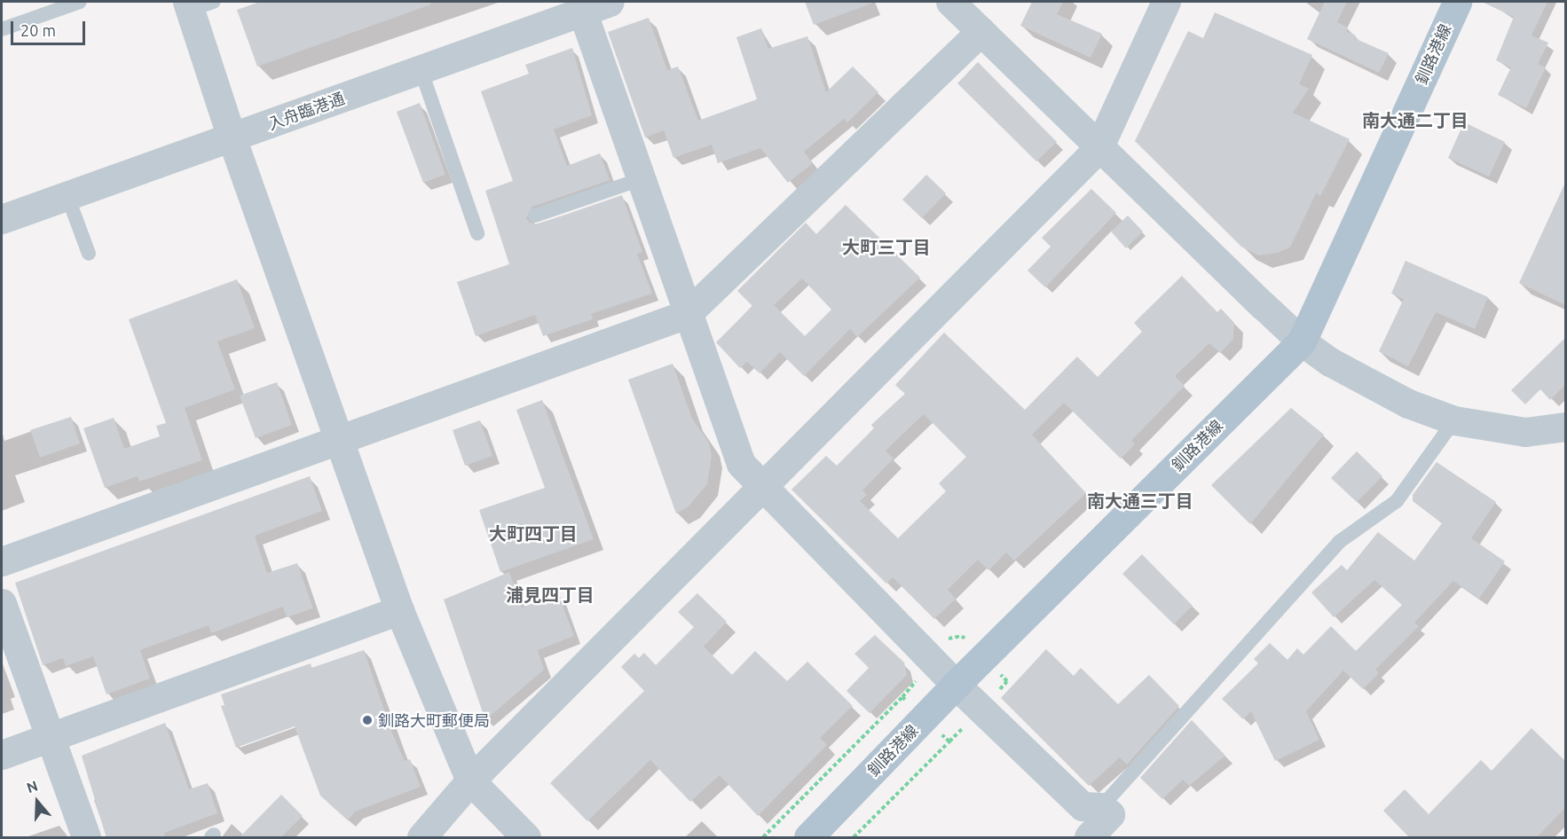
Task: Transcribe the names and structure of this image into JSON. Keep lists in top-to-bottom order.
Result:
{
  "streets": {
    "main road": ["釧路港線"],
    "street": ["入舟臨港通"]
  },
  "districts": [
    "南大通二丁目",
    "大町三丁目",
    "南大通三丁目",
    "大町四丁目",
    "浦見四丁目"
  ],
  "places": ["釧路大町郵便局"],
  "scale_bar": "20 m",
  "north": "top"
}
